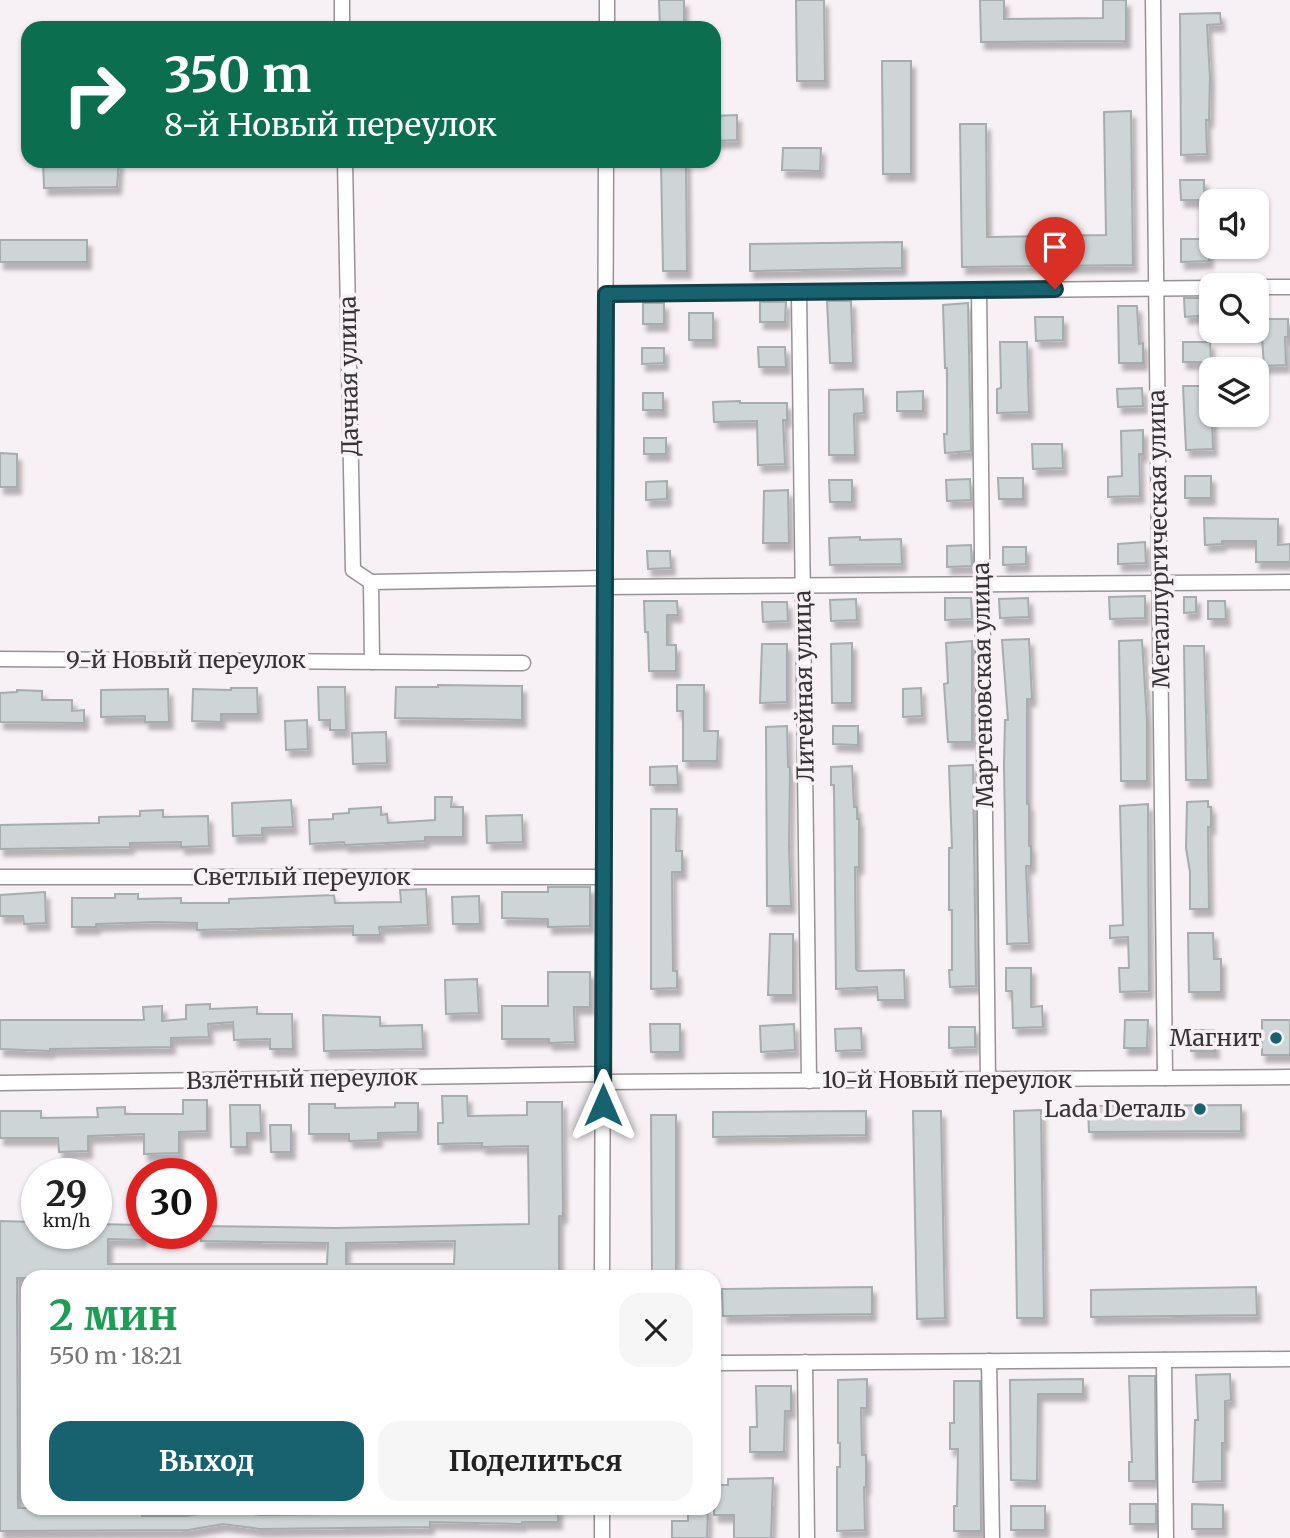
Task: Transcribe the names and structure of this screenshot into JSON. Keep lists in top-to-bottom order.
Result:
{
  "streets": {
    "street": [
      "Дачная улица",
      "Металлургическая улица",
      "9-й Новый переулок",
      "Мартеновская улица",
      "Литейная улица",
      "Светлый переулок",
      "Взлётный переулок",
      "10-й Новый переулок"
    ]
  },
  "crossings": [
    ["Металлургическая улица", "10-й Новый переулок"],
    ["Мартеновская улица", "10-й Новый переулок"],
    ["Литейная улица", "10-й Новый переулок"],
    ["Взлётный переулок", "10-й Новый переулок"]
  ],
  "places": ["Магнит", "Lada Dеталь"],
  "page": {
    "turn": ["350 m", "8-й Новый переулок"],
    "speed": "29 km/h",
    "limit": "30",
    "heading": ["2 мин", "550 m · 18:21"],
    "buttons": ["Выход", "Поделиться"]
  }
}
